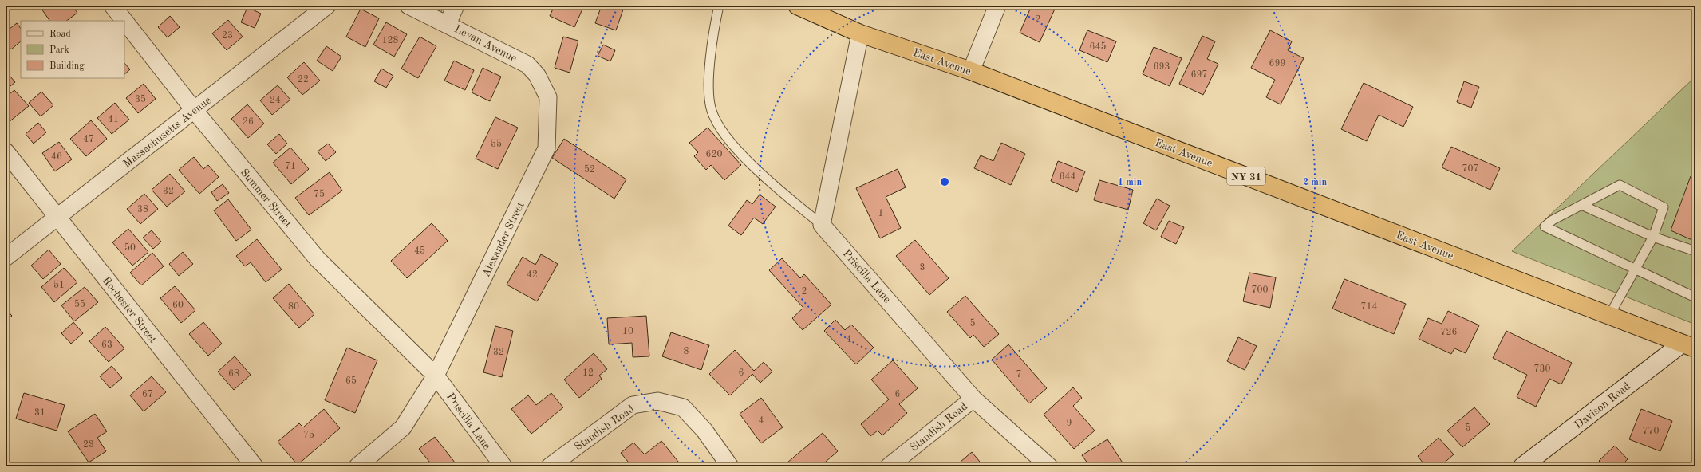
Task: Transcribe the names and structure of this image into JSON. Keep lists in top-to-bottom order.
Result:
{
  "streets": {
    "highway": ["East Avenue", "NY 31"],
    "street": [
      "Levan Avenue",
      "Massachusetts Avenue",
      "Summer Street",
      "Alexander Street",
      "Priscilla Lane",
      "Rochester Street",
      "Davison Road",
      "Standish Road"
    ]
  },
  "crossings": [
    ["Levan Avenue", "Alexander Street"],
    ["East Avenue", "Davison Road"],
    ["Massachusetts Avenue", "Summer Street"],
    ["Massachusetts Avenue", "Rochester Street"],
    ["Summer Street", "Alexander Street"],
    ["Summer Street", "Priscilla Lane"],
    ["Alexander Street", "Priscilla Lane"],
    ["Priscilla Lane", "Standish Road"]
  ],
  "house_numbers": [
    "2",
    "23",
    "128",
    "645",
    "699",
    "693",
    "697",
    "22",
    "35",
    "24",
    "41",
    "26",
    "47",
    "55",
    "620",
    "46",
    "71",
    "707",
    "52",
    "644",
    "32",
    "75",
    "38",
    "1",
    "50",
    "45",
    "3",
    "42",
    "51",
    "700",
    "2",
    "55",
    "60",
    "80",
    "714",
    "5",
    "10",
    "726",
    "4",
    "63",
    "8",
    "32",
    "730",
    "12",
    "6",
    "68",
    "7",
    "65",
    "67",
    "6",
    "31",
    "4",
    "9",
    "5",
    "770",
    "75",
    "23"
  ],
  "legend": ["Road", "Park", "Building"],
  "rings": ["1 min", "2 min"]
}
